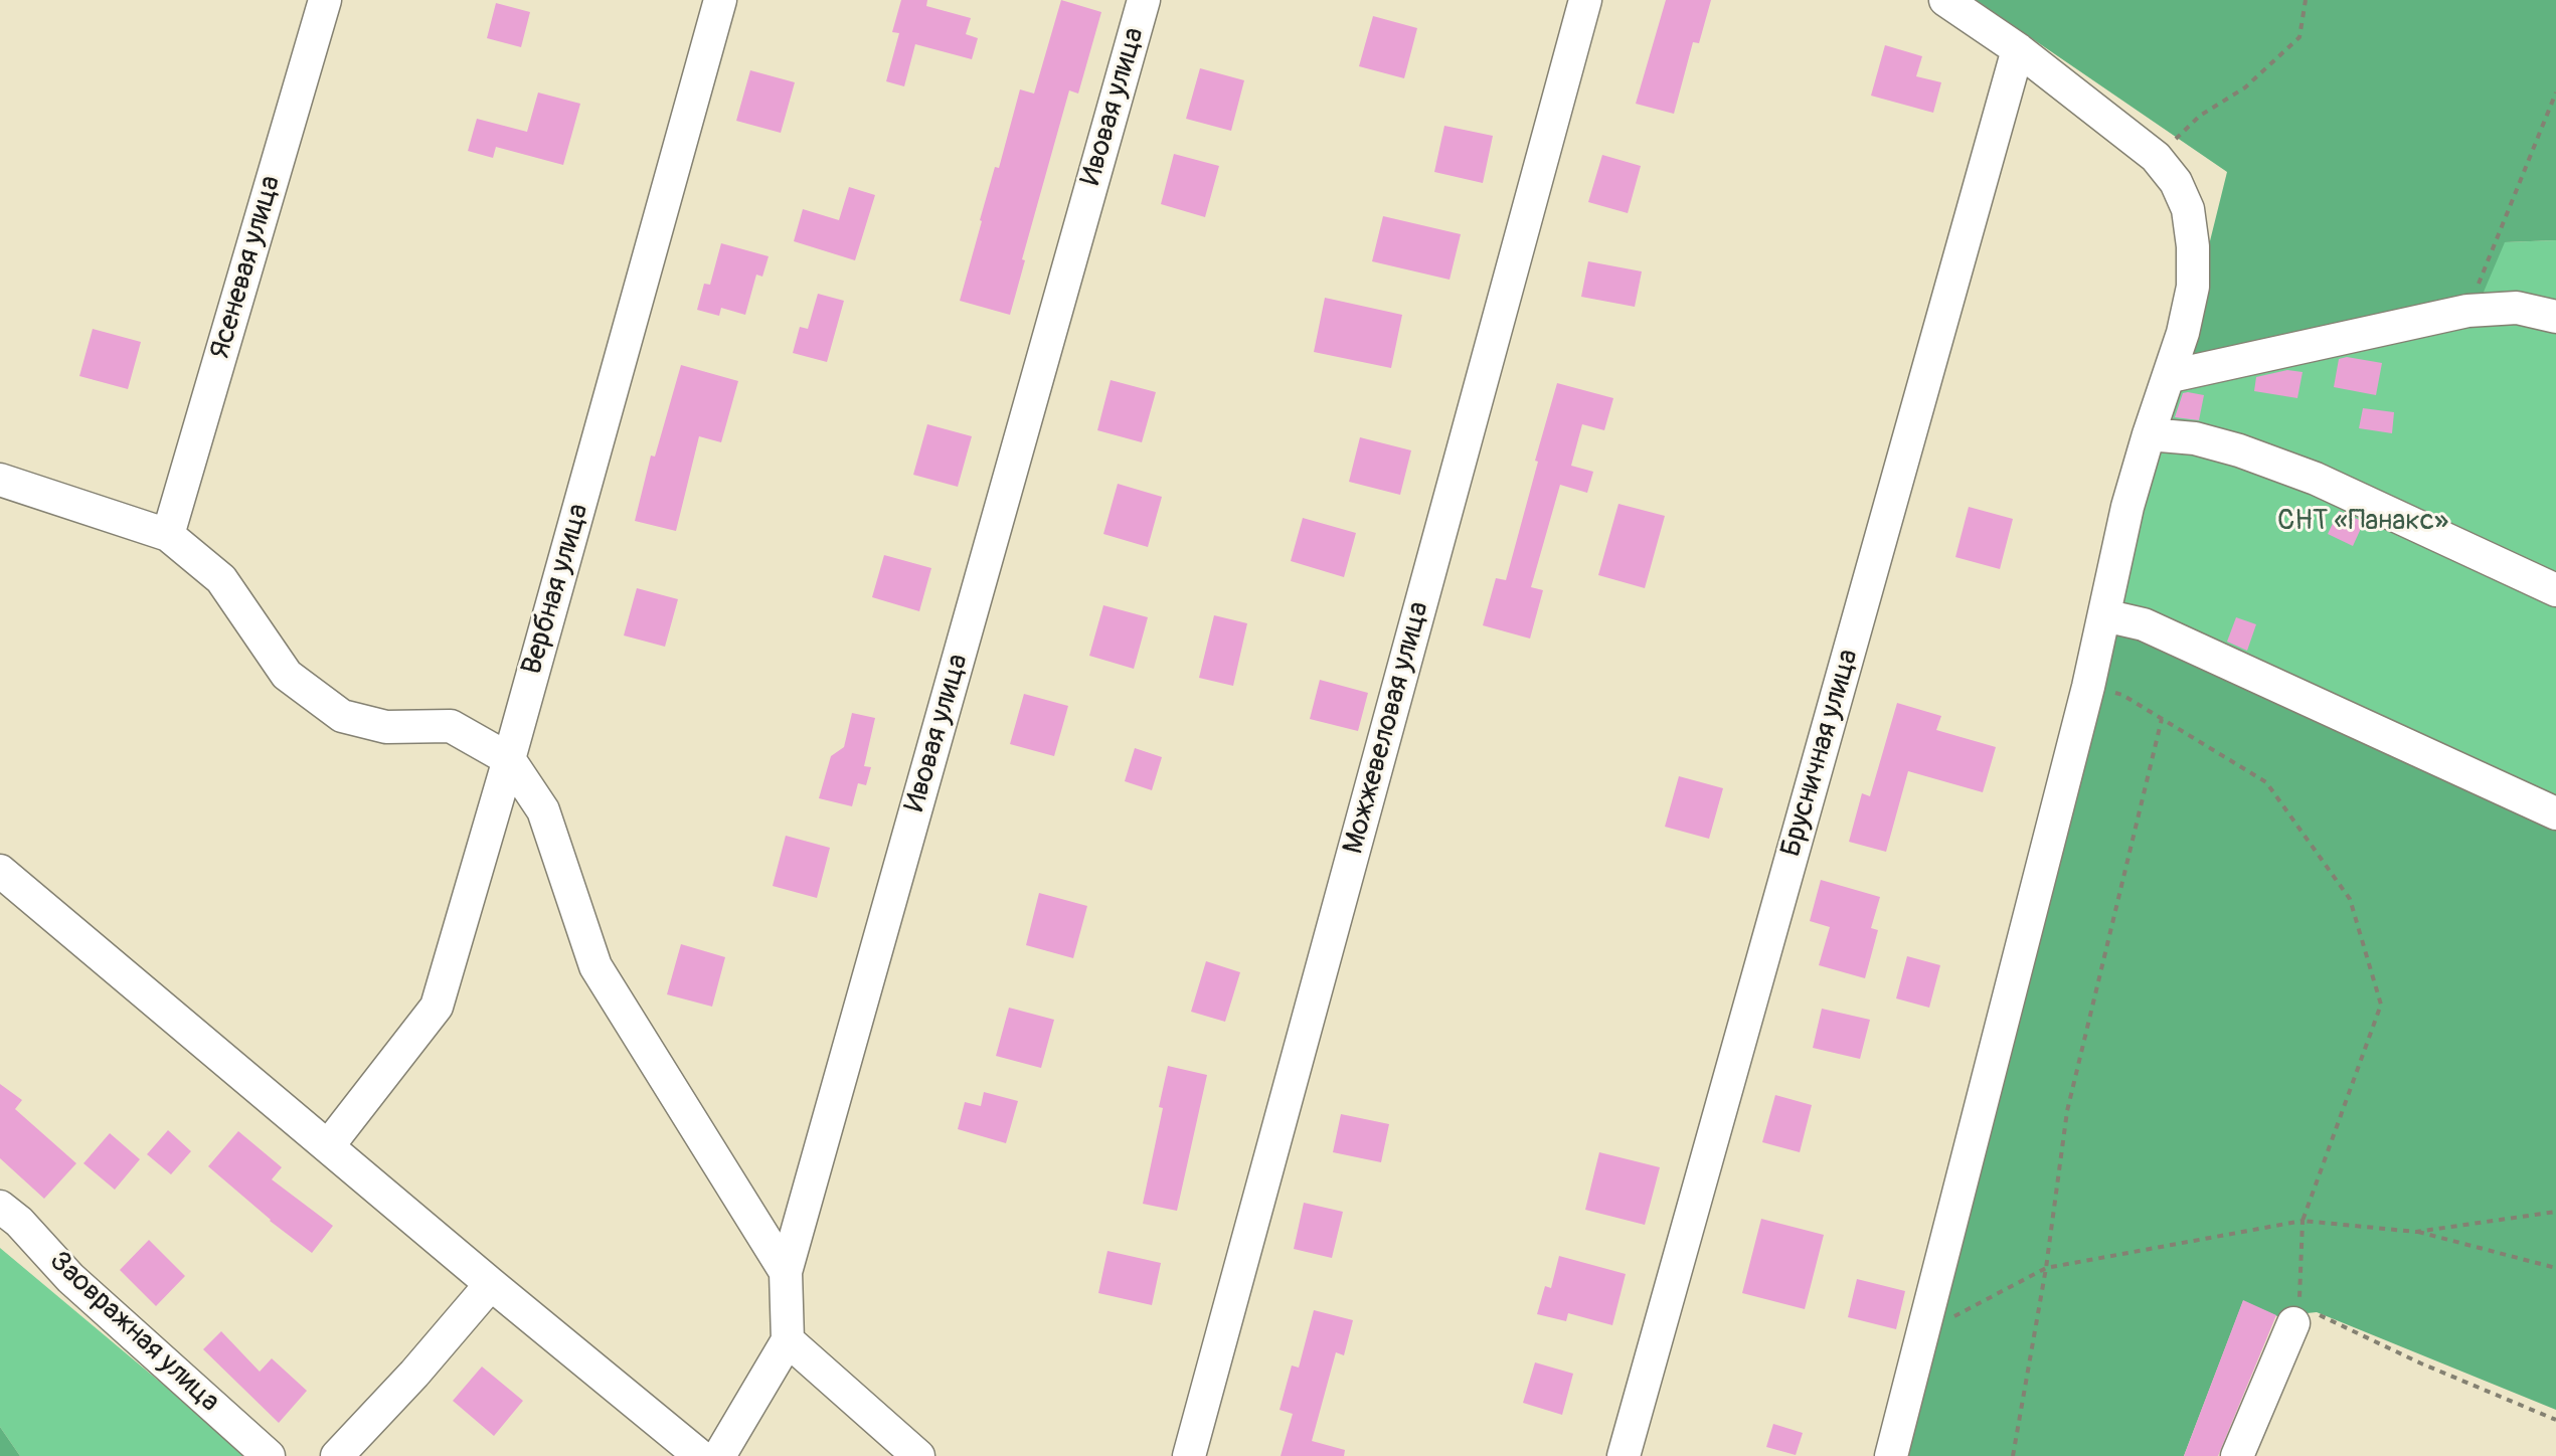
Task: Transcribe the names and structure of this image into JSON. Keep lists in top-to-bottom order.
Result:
{
  "streets": {
    "street": [
      "Ивовая улица",
      "Ясеневая улица",
      "Вербная улица",
      "Можжевеловая улица",
      "Брусничная улица",
      "Заовражная улица"
    ]
  },
  "parks": ["СНТ «Панакс»"]
}
